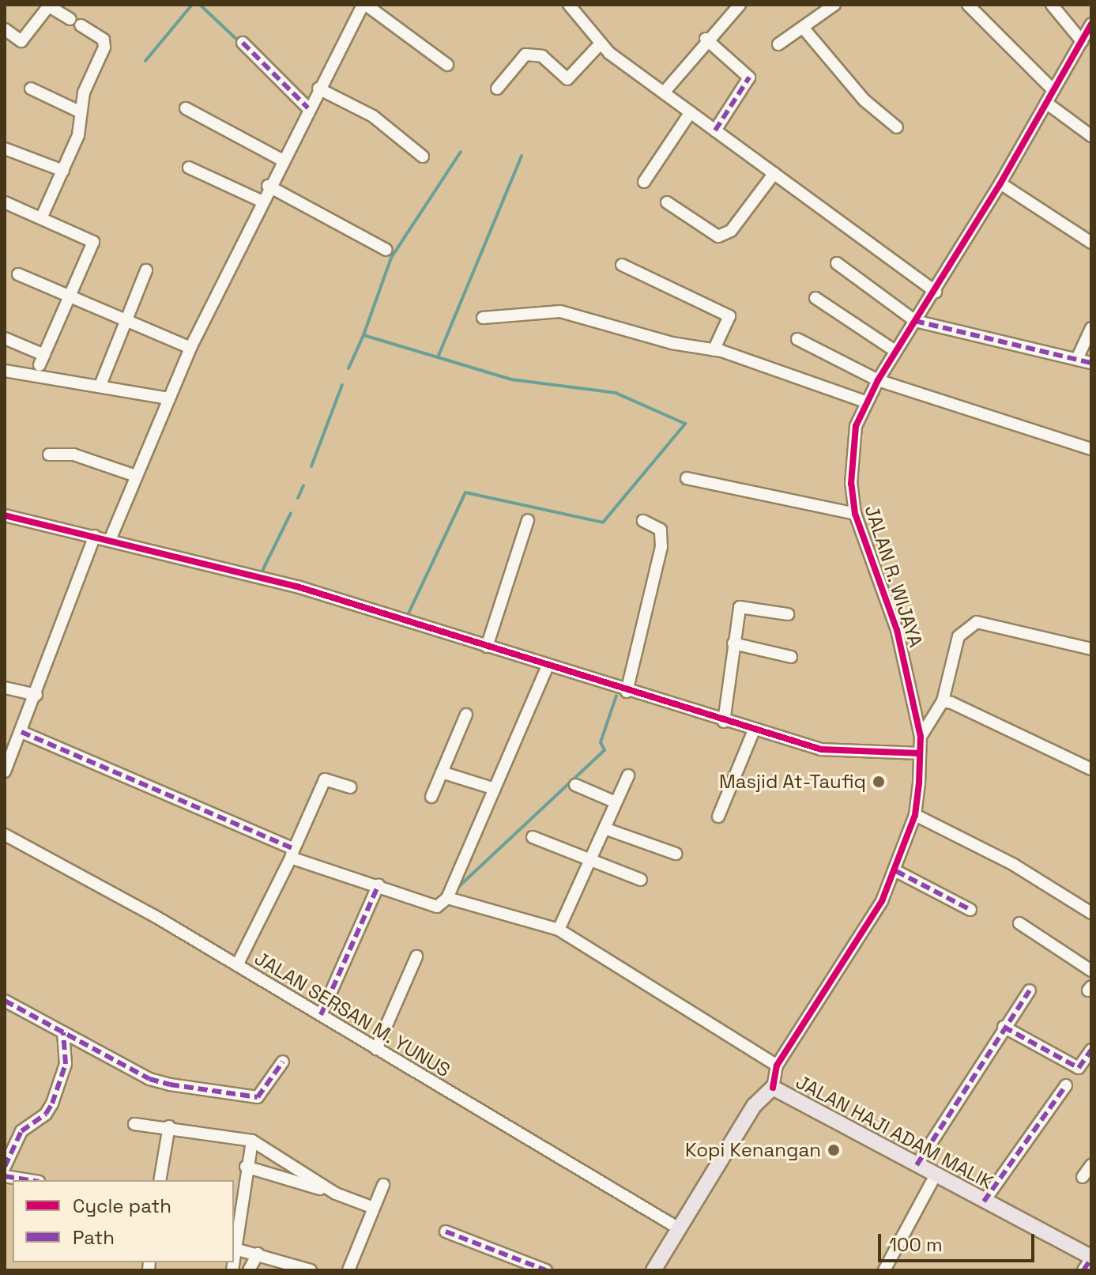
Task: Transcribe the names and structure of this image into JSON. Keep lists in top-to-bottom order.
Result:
{
  "streets": {
    "main road": ["JALAN HAJI ADAM MALIK"],
    "street": ["JALAN R. WIJAYA", "JALAN SERSAN M. YUNUS"]
  },
  "crossings": [
    ["JALAN R. WIJAYA", "JALAN HAJI ADAM MALIK"],
    ["JALAN SERSAN M. YUNUS", "JALAN HAJI ADAM MALIK"]
  ],
  "places": ["Masjid At-Taufiq", "Kopi Kenangan"],
  "legend": ["Cycle path", "Path"],
  "scale_bar": "100 m"
}
